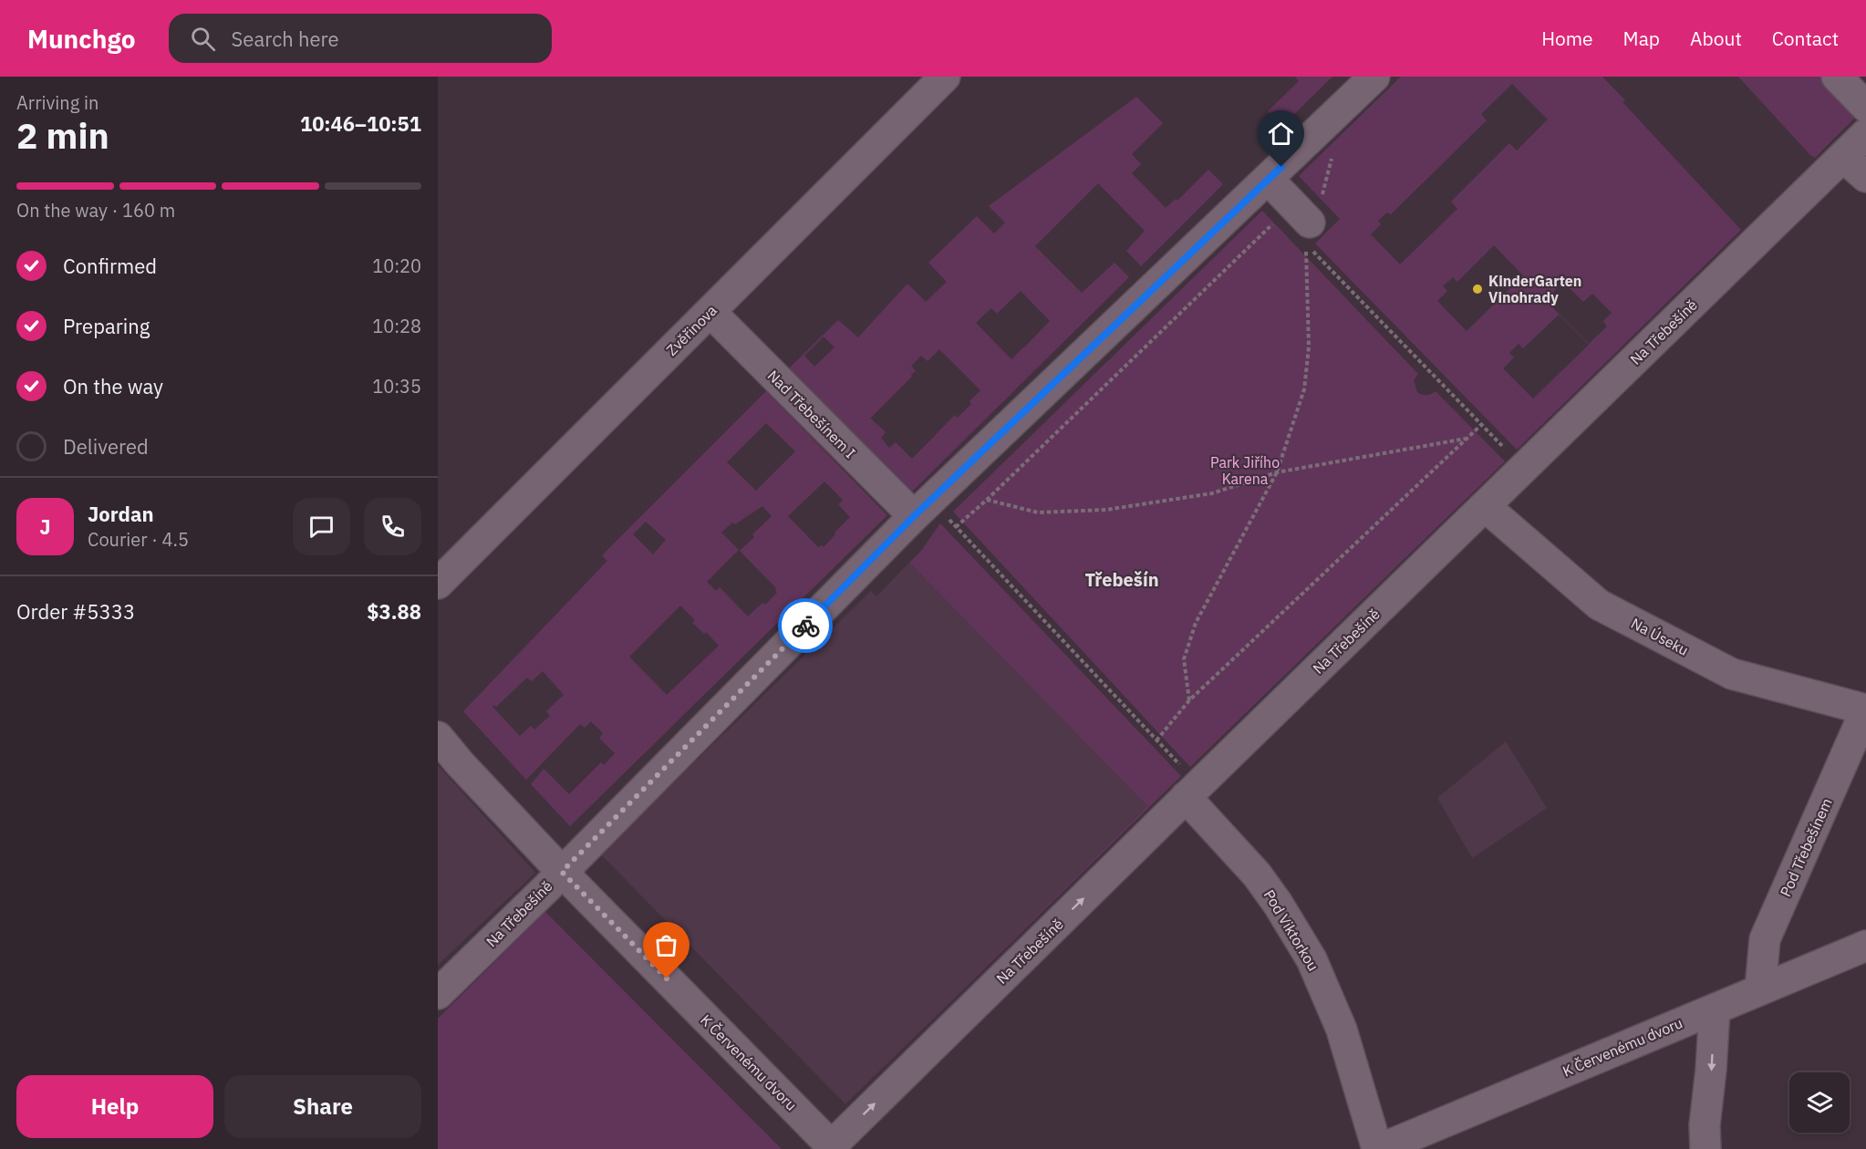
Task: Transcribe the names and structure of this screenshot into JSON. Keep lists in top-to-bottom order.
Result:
{
  "streets": {
    "street": [
      "Zvěřinova",
      "Na Třebešíně",
      "Nad Třebešínem I",
      "Na Úseku",
      "Pod Třebešínem",
      "Pod Viktorkou",
      "K Červenému dvoru"
    ]
  },
  "crossings": [
    ["Zvěřinova", "Nad Třebešínem I"],
    ["Na Třebešíně", "Nad Třebešínem I"],
    ["Na Třebešíně", "Na Úseku"],
    ["Na Třebešíně", "Pod Viktorkou"],
    ["Na Třebešíně", "K Červenému dvoru"],
    ["Na Úseku", "Pod Třebešínem"],
    ["Pod Třebešínem", "K Červenému dvoru"],
    ["Pod Viktorkou", "K Červenému dvoru"]
  ],
  "districts": ["Třebešín"],
  "parks": ["Park Jiřího Karena"],
  "places": ["KinderGarten Vinohrady"],
  "page": {
    "header": "Munchgo",
    "search": "Search here",
    "nav": [
      "Home",
      "Map",
      "About",
      "Contact"
    ],
    "heading": ["2 min", "Arriving in", "10:46–10:51"],
    "panel": [
      "Jordan",
      "Courier · 4.5",
      "Order #5333",
      "$3.88"
    ],
    "bar": "On the way · 160 m",
    "list": [
      ["Confirmed", "10:20"],
      ["Preparing", "10:28"],
      ["On the way", "10:35"],
      "Delivered"
    ],
    "round": "J",
    "buttons": ["Help", "Share"]
  }
}
